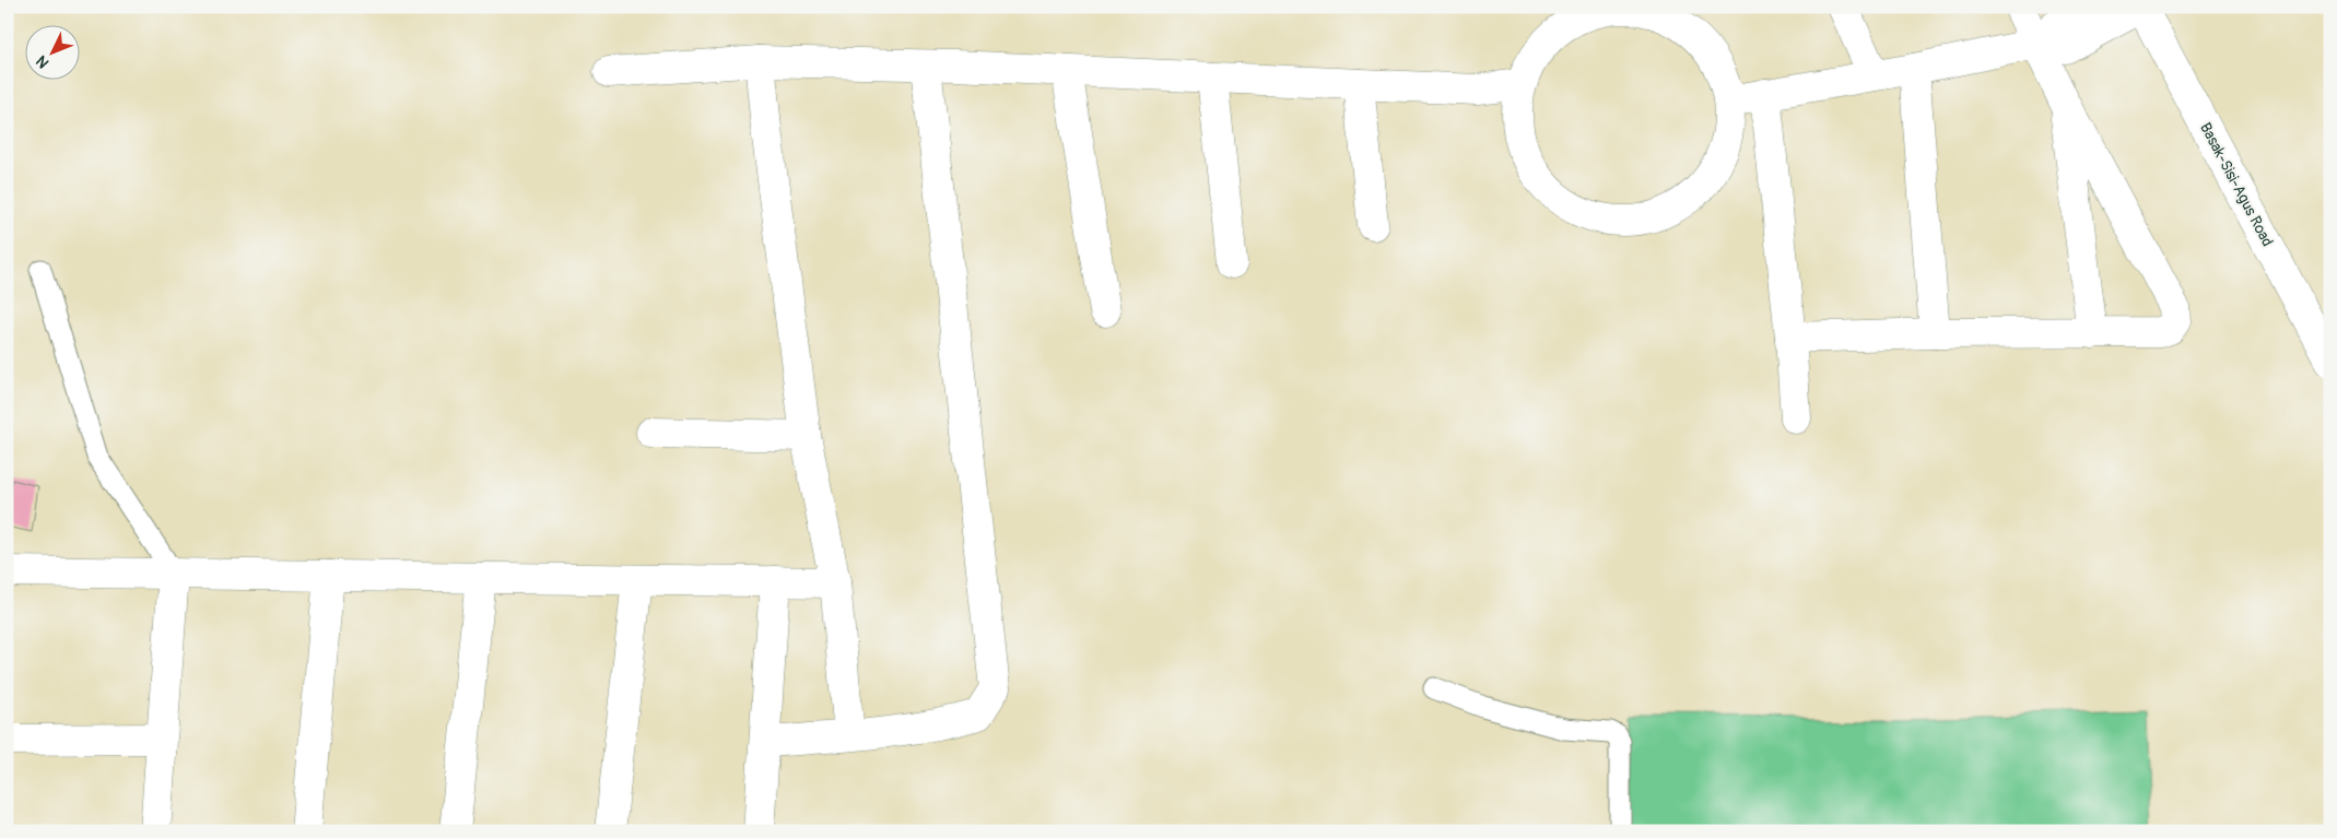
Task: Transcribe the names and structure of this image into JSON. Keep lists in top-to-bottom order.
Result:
{
  "streets": {
    "street": ["Basak-Sisi-Agus Road"]
  },
  "north": "bottom left"
}
